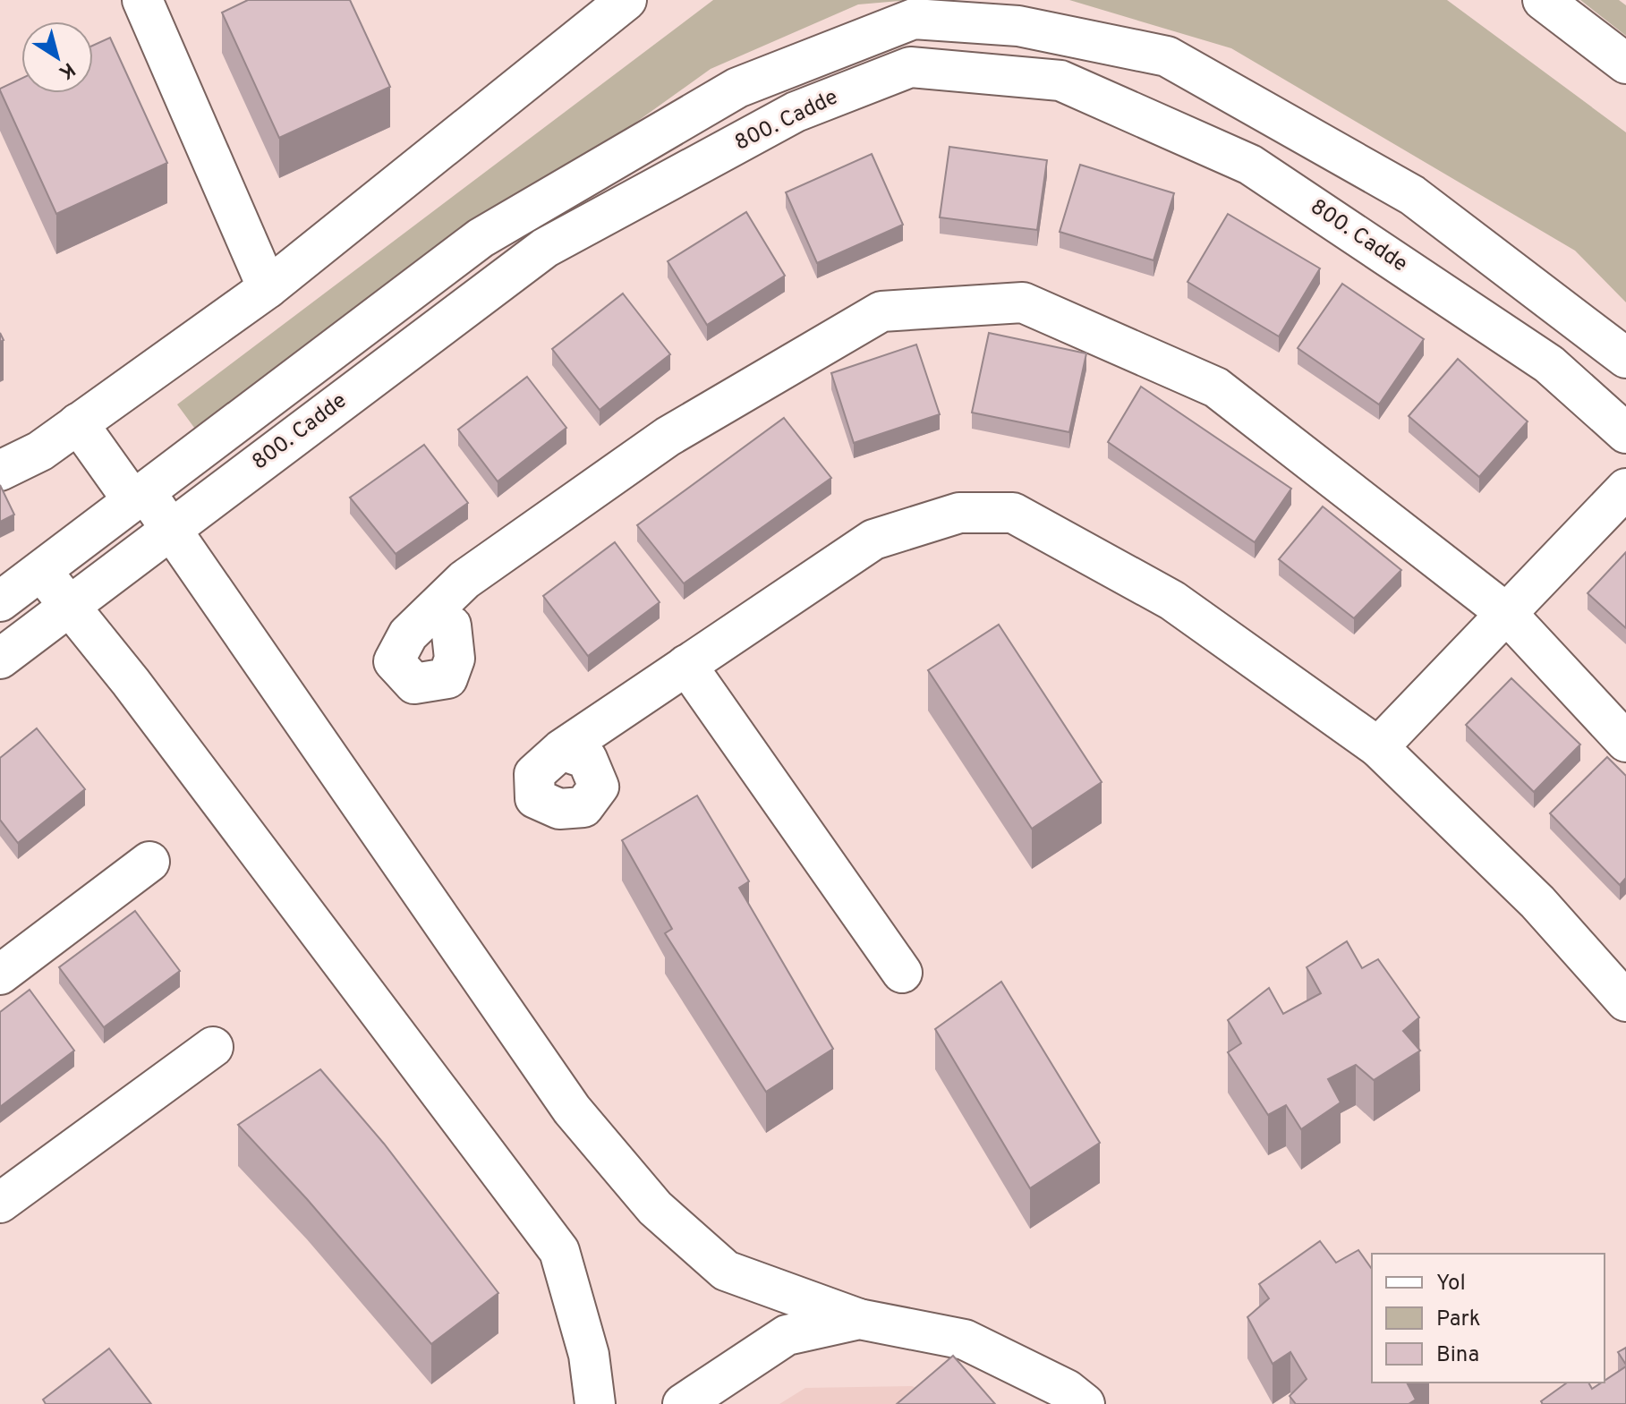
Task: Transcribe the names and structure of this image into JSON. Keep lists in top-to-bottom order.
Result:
{
  "streets": {
    "street": ["800. Cadde"]
  },
  "legend": ["Yol", "Park", "Bina"],
  "north": "bottom right"
}
